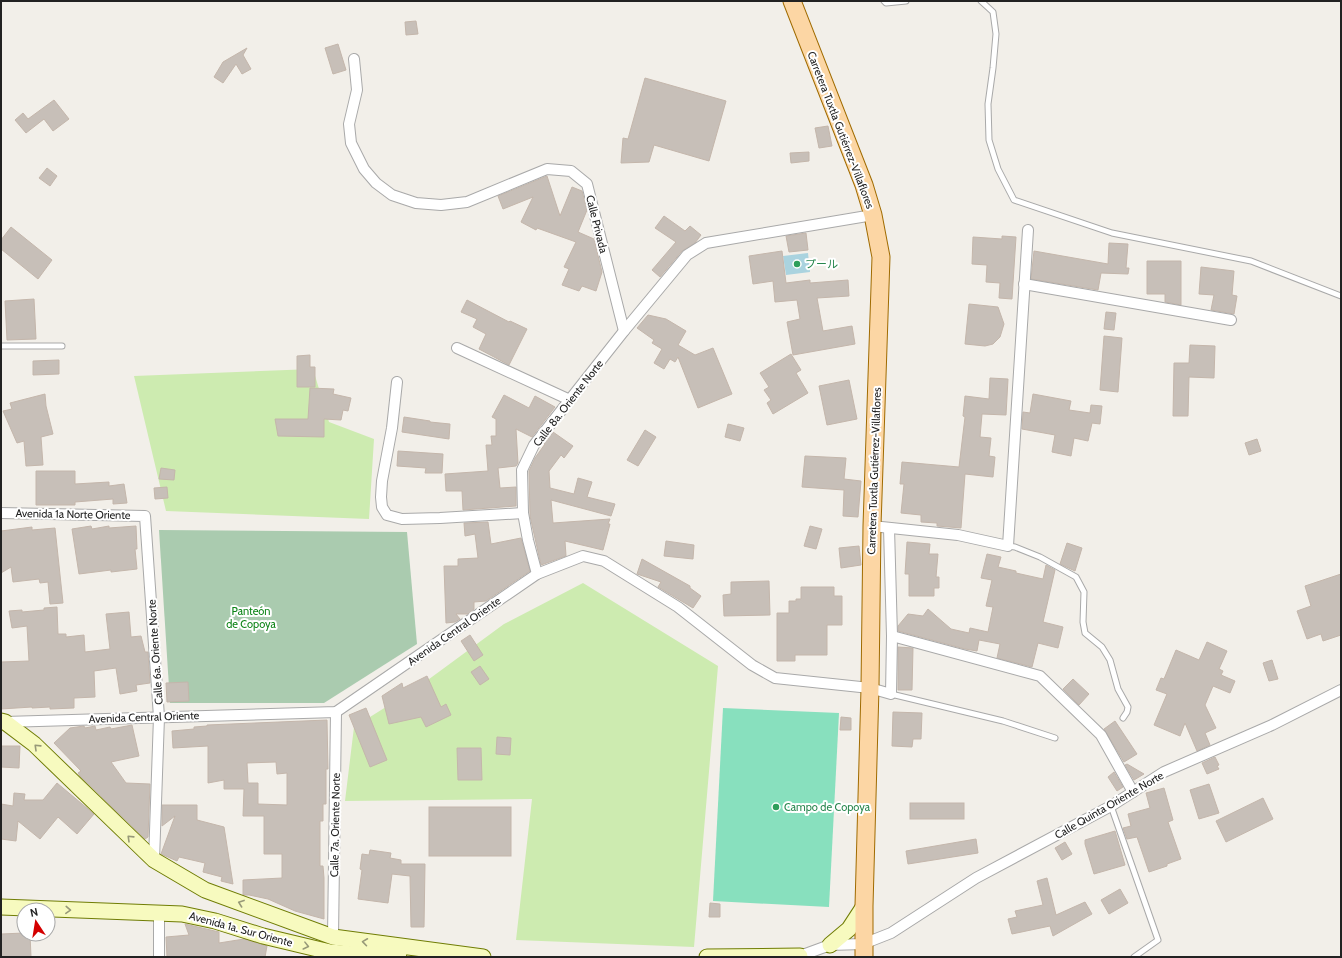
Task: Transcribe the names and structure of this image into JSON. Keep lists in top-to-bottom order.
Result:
{
  "streets": {
    "main road": ["Carretera Tuxtla Gutiérrez-Villaflores"],
    "street": [
      "Calle Privada",
      "Calle 8a. Oriente Norte",
      "Avenida 1a Norte Oriente",
      "Avenida Central Oriente",
      "Calle 6a. Oriente Norte",
      "Calle Quinta Oriente Norte",
      "Calle 7a. Oriente Norte",
      "Avenida 1a. Sur Oriente"
    ]
  },
  "crossings": [
    ["Carretera Tuxtla Gutiérrez-Villaflores", "Avenida Central Oriente"],
    ["Carretera Tuxtla Gutiérrez-Villaflores", "Calle Quinta Oriente Norte"],
    ["Calle Privada", "Calle 8a. Oriente Norte"],
    ["Calle 8a. Oriente Norte", "Avenida Central Oriente"],
    ["Avenida 1a Norte Oriente", "Calle 6a. Oriente Norte"],
    ["Avenida Central Oriente", "Calle 6a. Oriente Norte"],
    ["Avenida Central Oriente", "Calle 7a. Oriente Norte"],
    ["Avenida Central Oriente", "Avenida 1a. Sur Oriente"]
  ],
  "one_way": ["Avenida 1a. Sur Oriente"],
  "parks": ["Panteón de Copoya"],
  "places": ["プール", "Campo de Copoya"],
  "north": "top"
}
